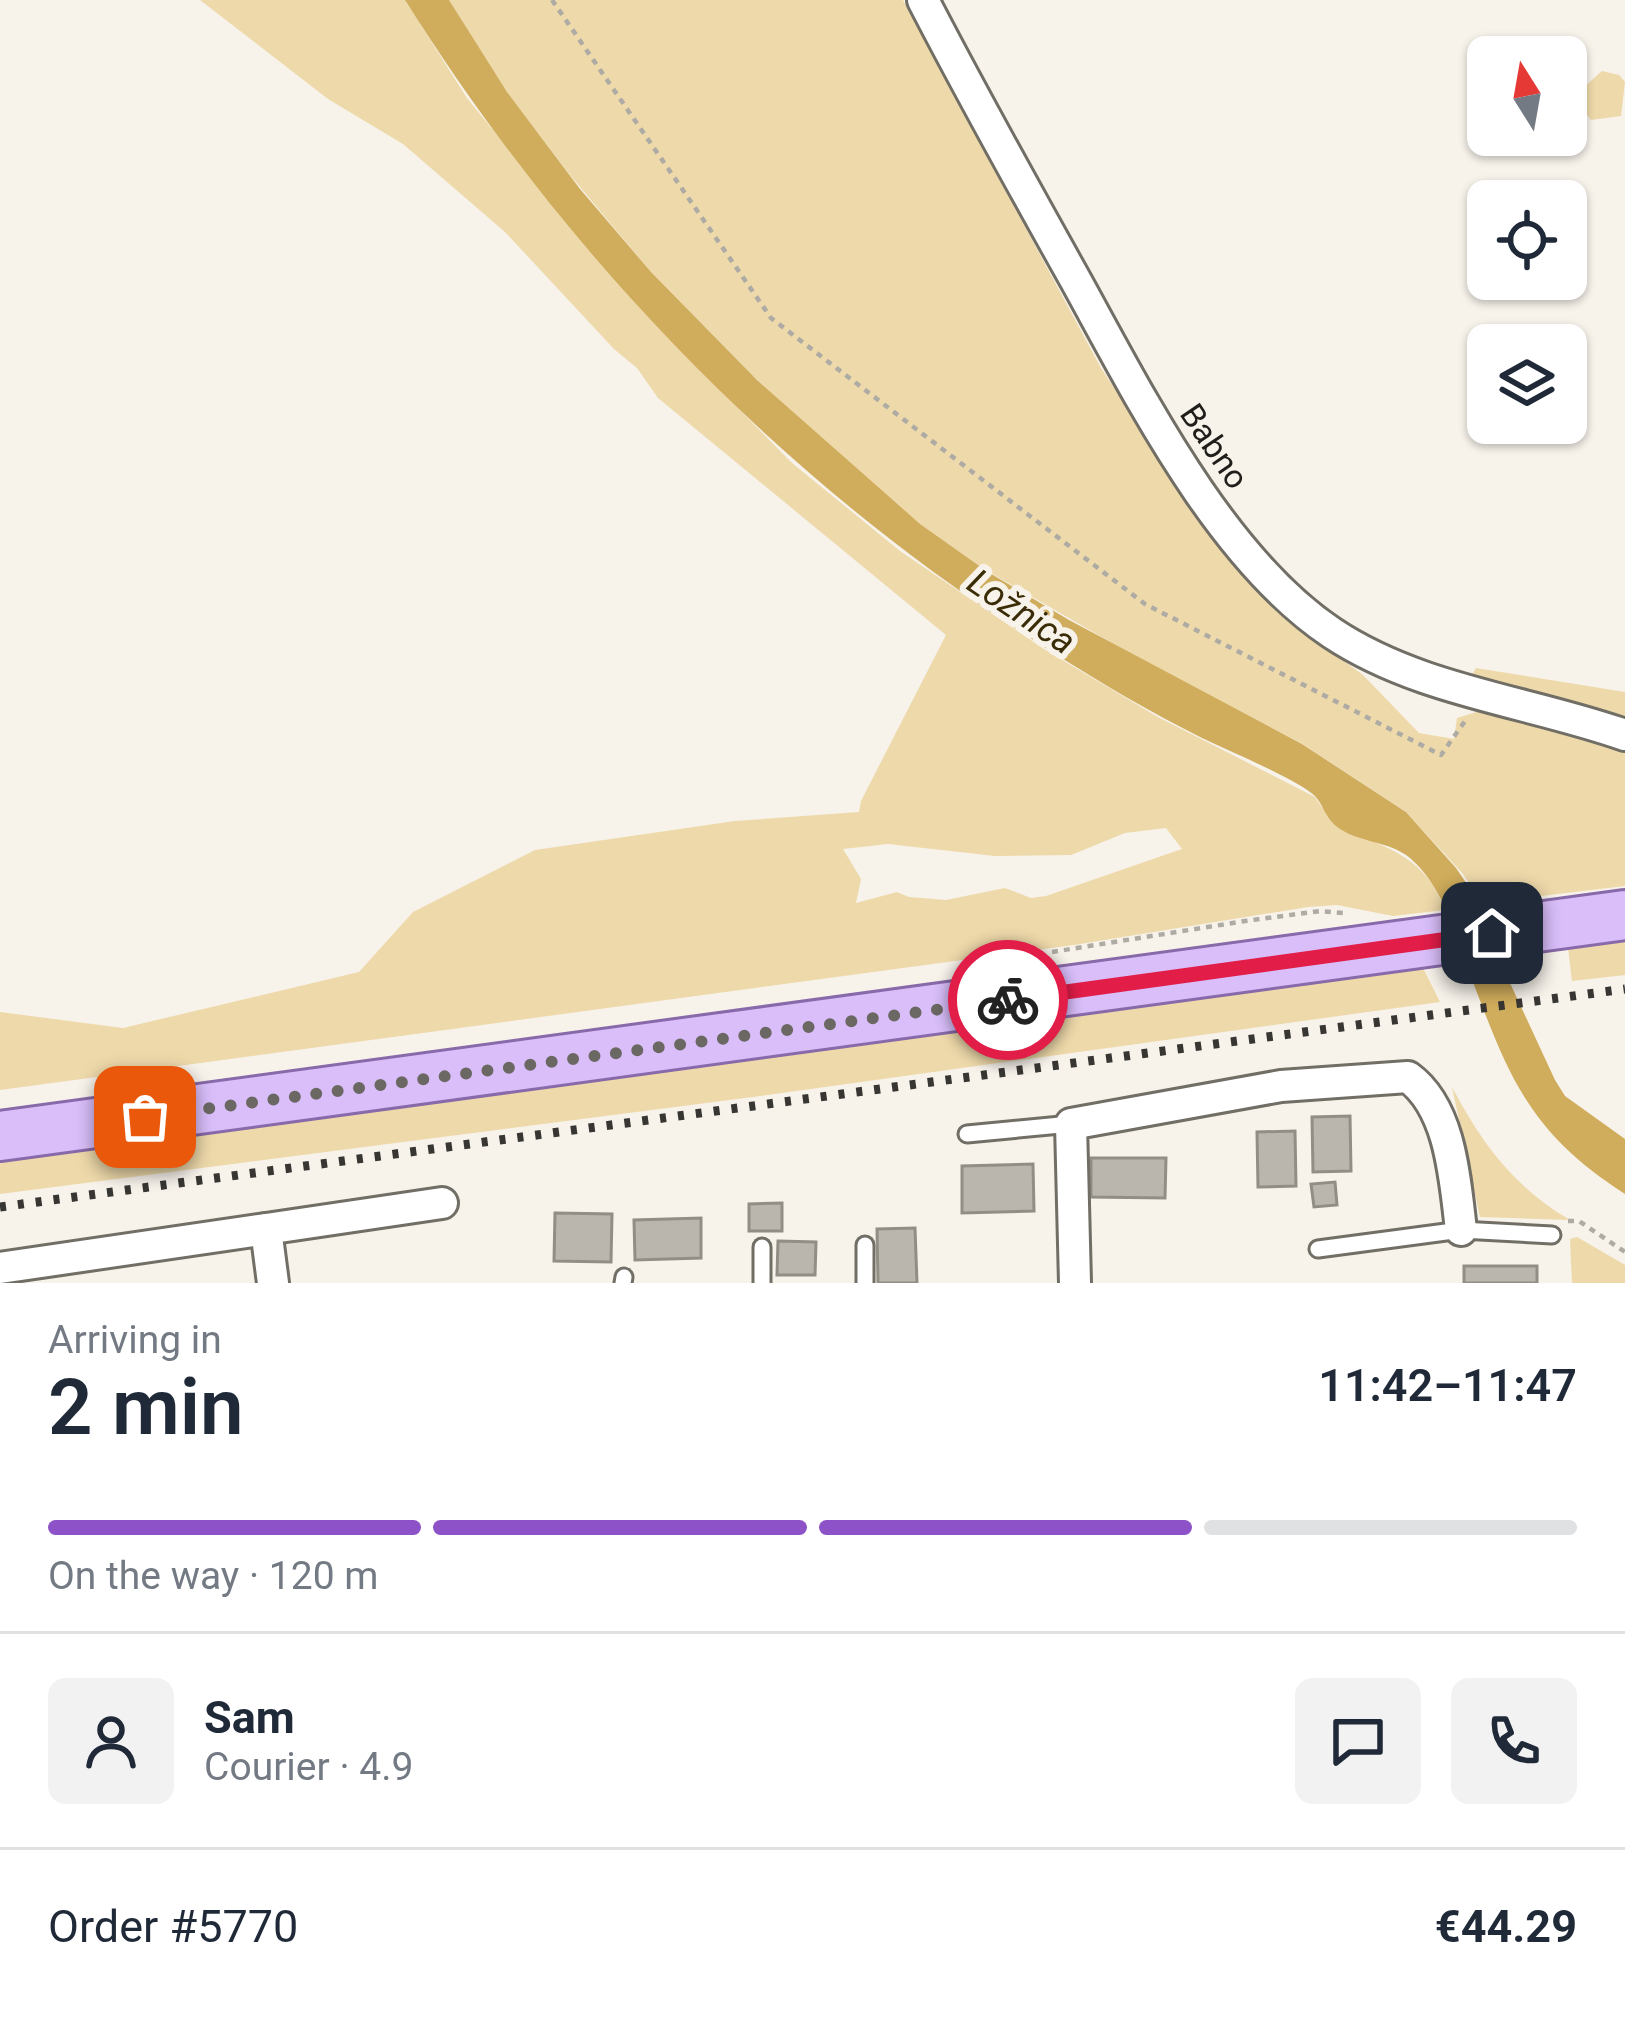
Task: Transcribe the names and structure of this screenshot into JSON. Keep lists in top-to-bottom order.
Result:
{
  "streets": {
    "street": ["Babno"]
  },
  "water": ["Ložnica"],
  "north": "top",
  "page": {
    "heading": ["2 min", "Arriving in", "11:42–11:47"],
    "panel": [
      "Sam",
      "Courier · 4.9",
      "Order #5770",
      "€44.29"
    ],
    "bar": "On the way · 120 m"
  }
}
